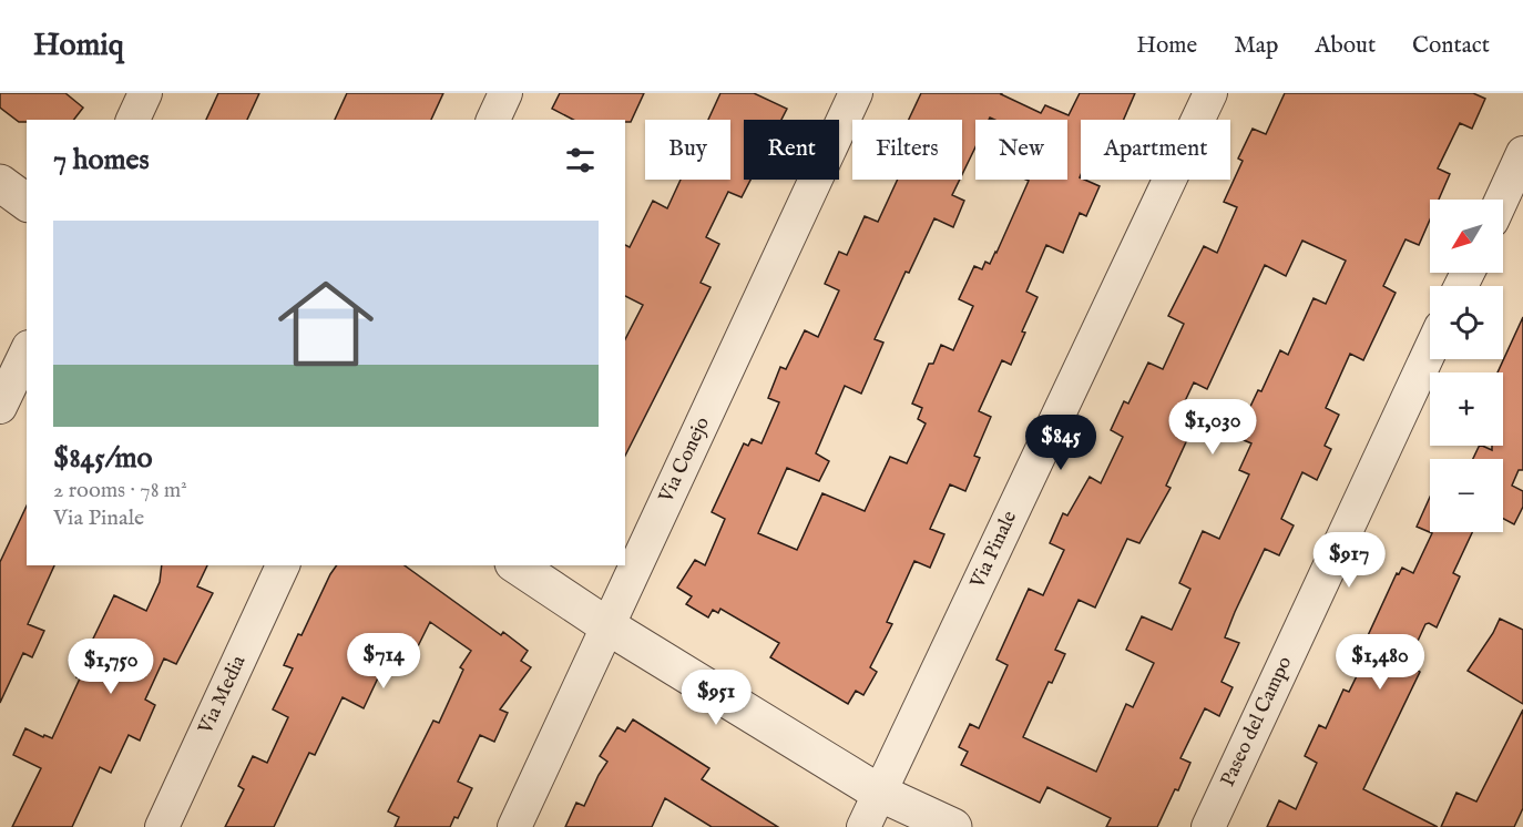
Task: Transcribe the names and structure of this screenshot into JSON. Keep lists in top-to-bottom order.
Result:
{
  "streets": {
    "street": [
      "Via Conejo",
      "Via Pinale",
      "Via Media",
      "Paseo del Campo"
    ]
  },
  "north": "bottom left",
  "page": {
    "header": "Homiq",
    "nav": [
      "Home",
      "Map",
      "About",
      "Contact"
    ],
    "chip": [
      "Buy",
      "Rent",
      "Filters",
      "New",
      "Apartment"
    ],
    "heading": "7 homes",
    "map_buttons": ["+", "−"],
    "list": [
      {
        "name": "$845/mo",
        "note": "2 rooms · 78 m² · Via Pinale"
      }
    ],
    "price": [
      "$1,030",
      "$845",
      "$917",
      "$714",
      "$1,480",
      "$1,750",
      "$951"
    ]
  }
}
